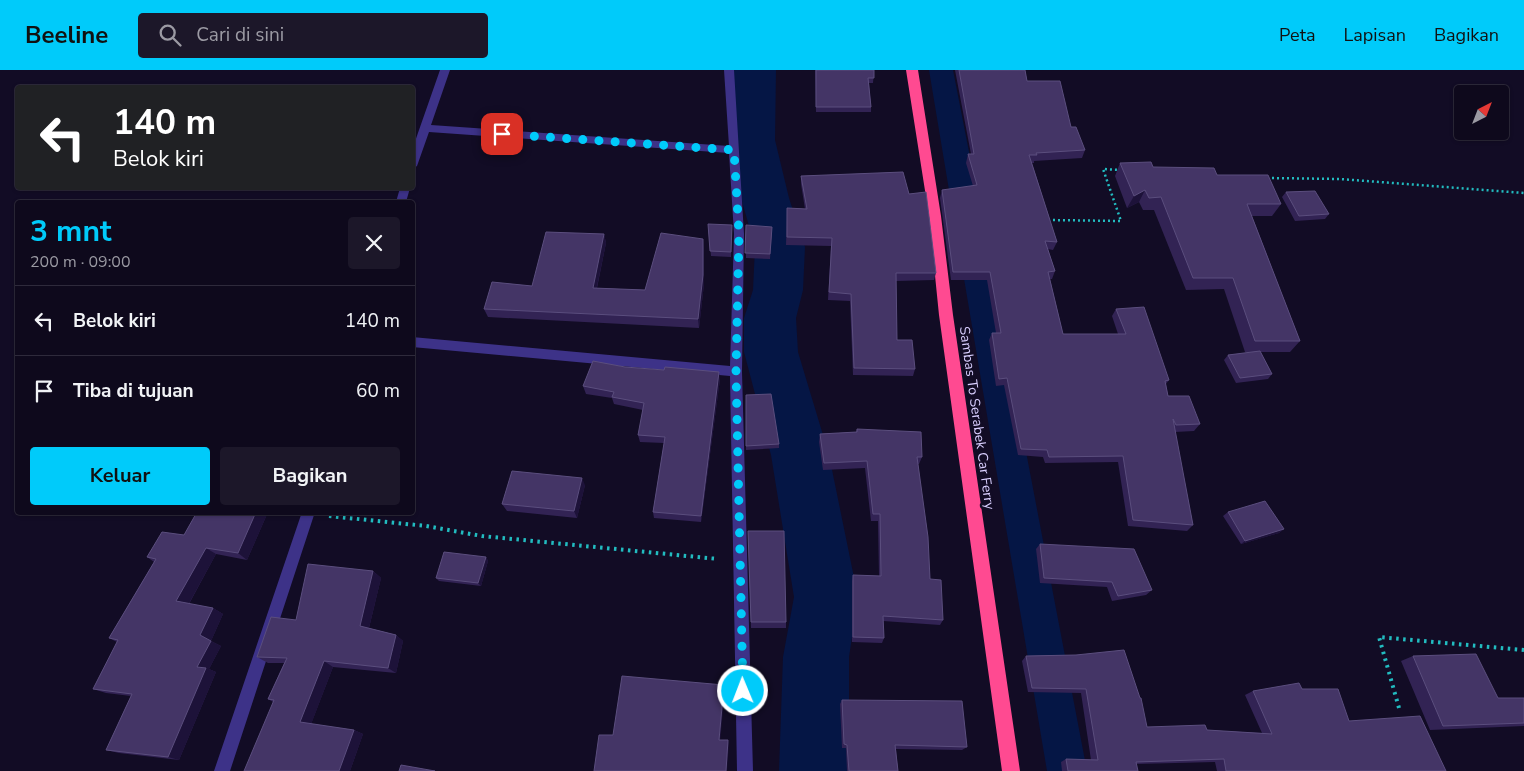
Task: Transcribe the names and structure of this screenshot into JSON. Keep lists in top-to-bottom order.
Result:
{
  "streets": {
    "highway": ["Sambas To Serabek Car Ferry"]
  },
  "north": "top right",
  "page": {
    "header": "Beeline",
    "search": "Cari di sini",
    "nav": ["Peta", "Lapisan", "Bagikan"],
    "turn": ["140 m", "Belok kiri"],
    "heading": ["3 mnt", "200 m · 09:00"],
    "list": [
      {
        "name": "Belok kiri",
        "value": "140 m"
      },
      {
        "name": "Tiba di tujuan",
        "value": "60 m"
      }
    ],
    "buttons": ["Keluar", "Bagikan"]
  }
}
